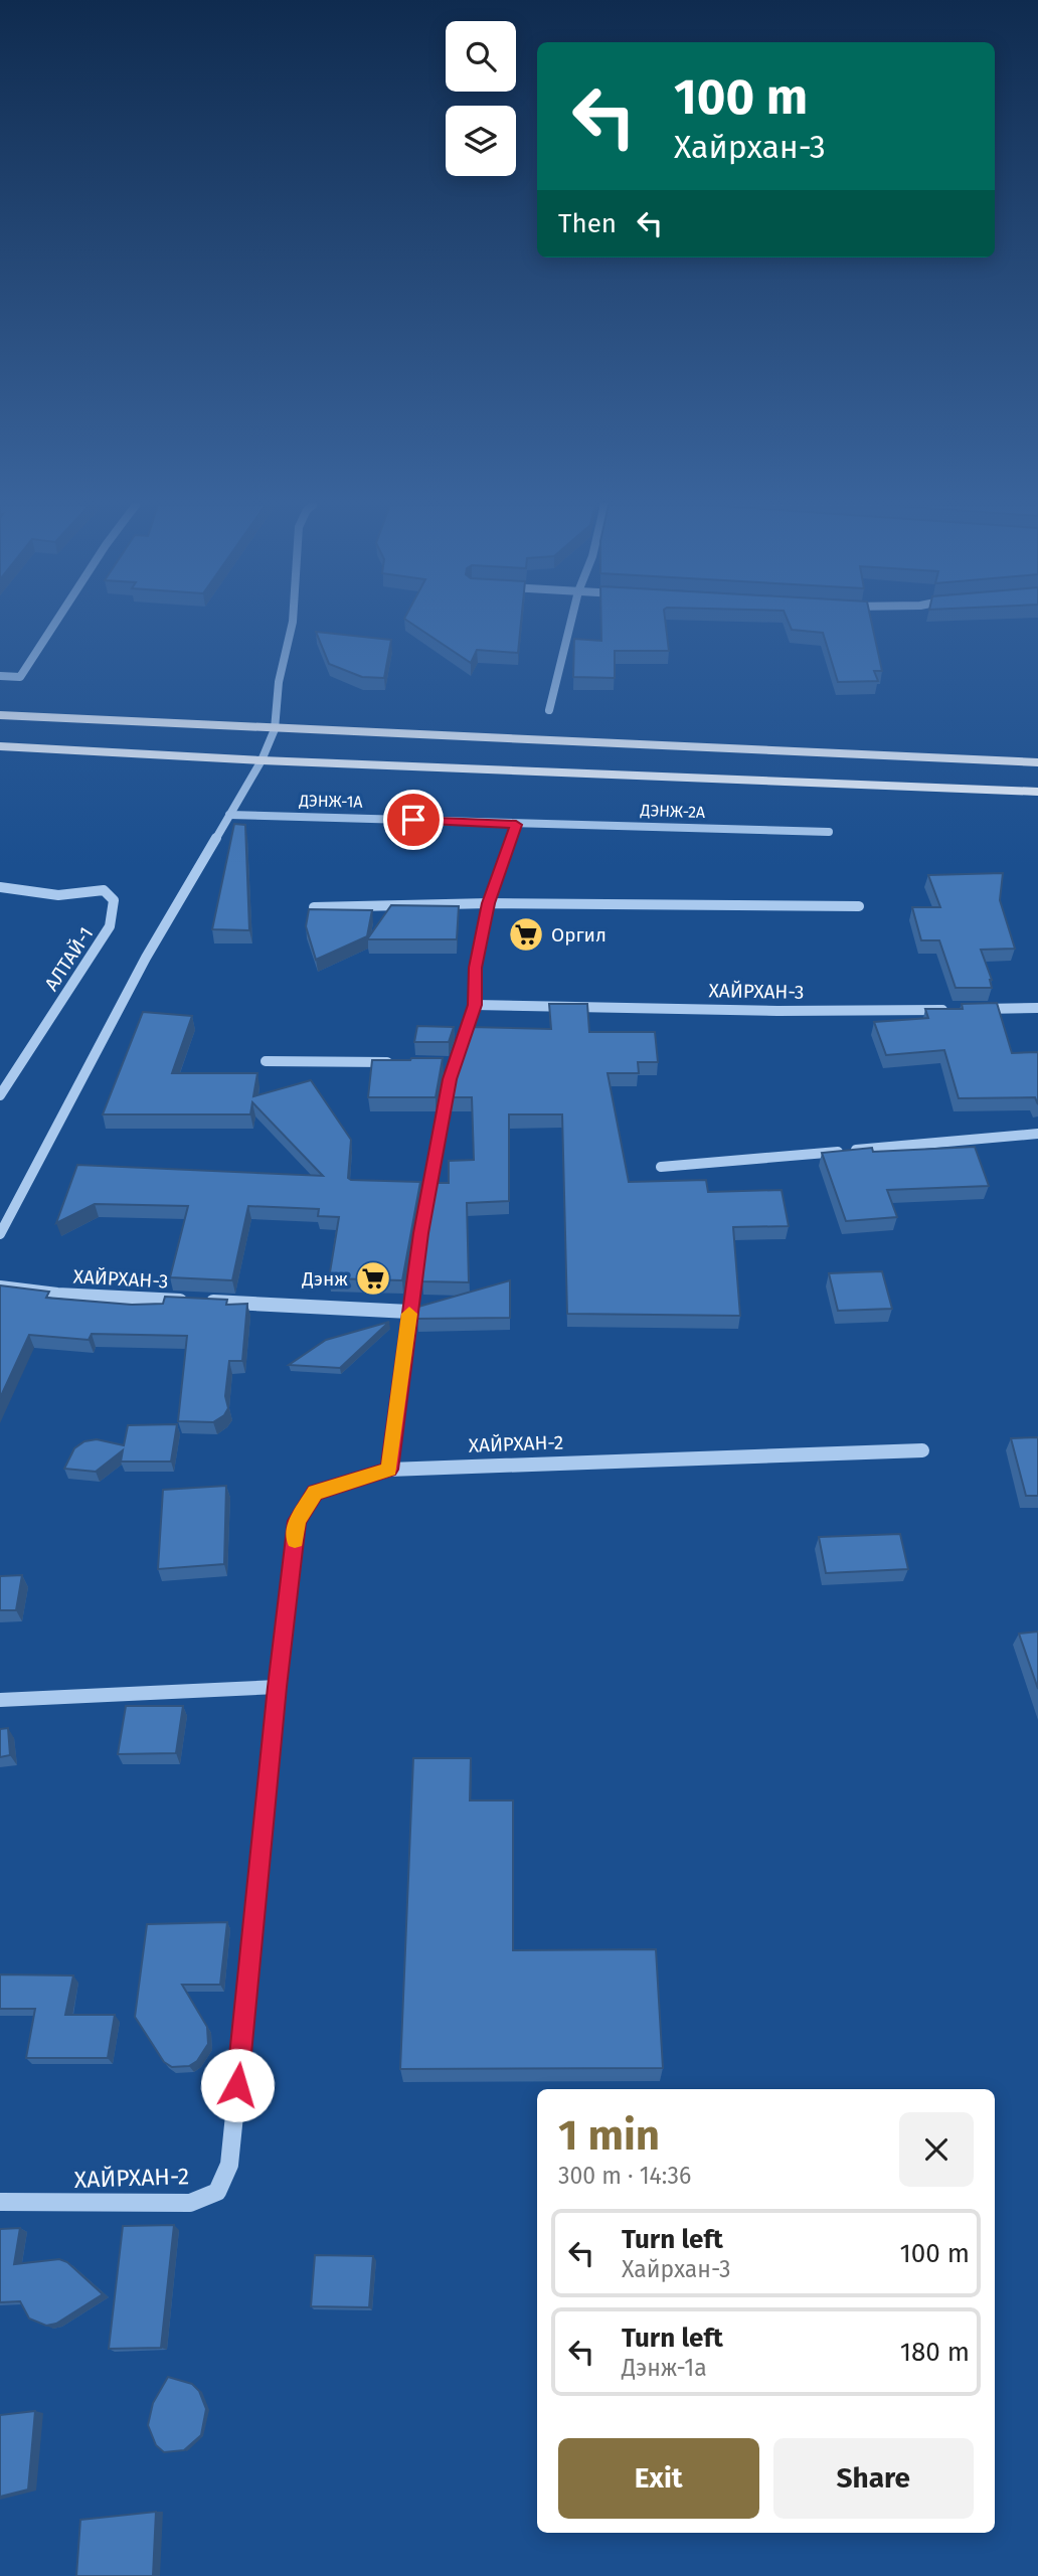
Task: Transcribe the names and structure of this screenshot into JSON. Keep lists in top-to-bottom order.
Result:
{
  "streets": {
    "street": [
      "ДЭНЖ-1А",
      "ДЭНЖ-2А",
      "АЛТАЙ-1",
      "ХАЙРХАН-3",
      "ХАЙРХАН-2"
    ]
  },
  "crossings": [
    ["ДЭНЖ-1А", "ДЭНЖ-2А"]
  ],
  "places": {
    "supermarket": ["Оргил", "Дэнж"]
  },
  "page": {
    "turn": ["100 m", "Хайрхан-3"],
    "then": "Then",
    "heading": ["1 min", "300 m · 14:36"],
    "list": [
      {
        "name": "Turn left",
        "note": "Хайрхан-3",
        "value": "100 m"
      },
      {
        "name": "Turn left",
        "note": "Дэнж-1а",
        "value": "180 m"
      }
    ],
    "buttons": ["Exit", "Share"]
  }
}
